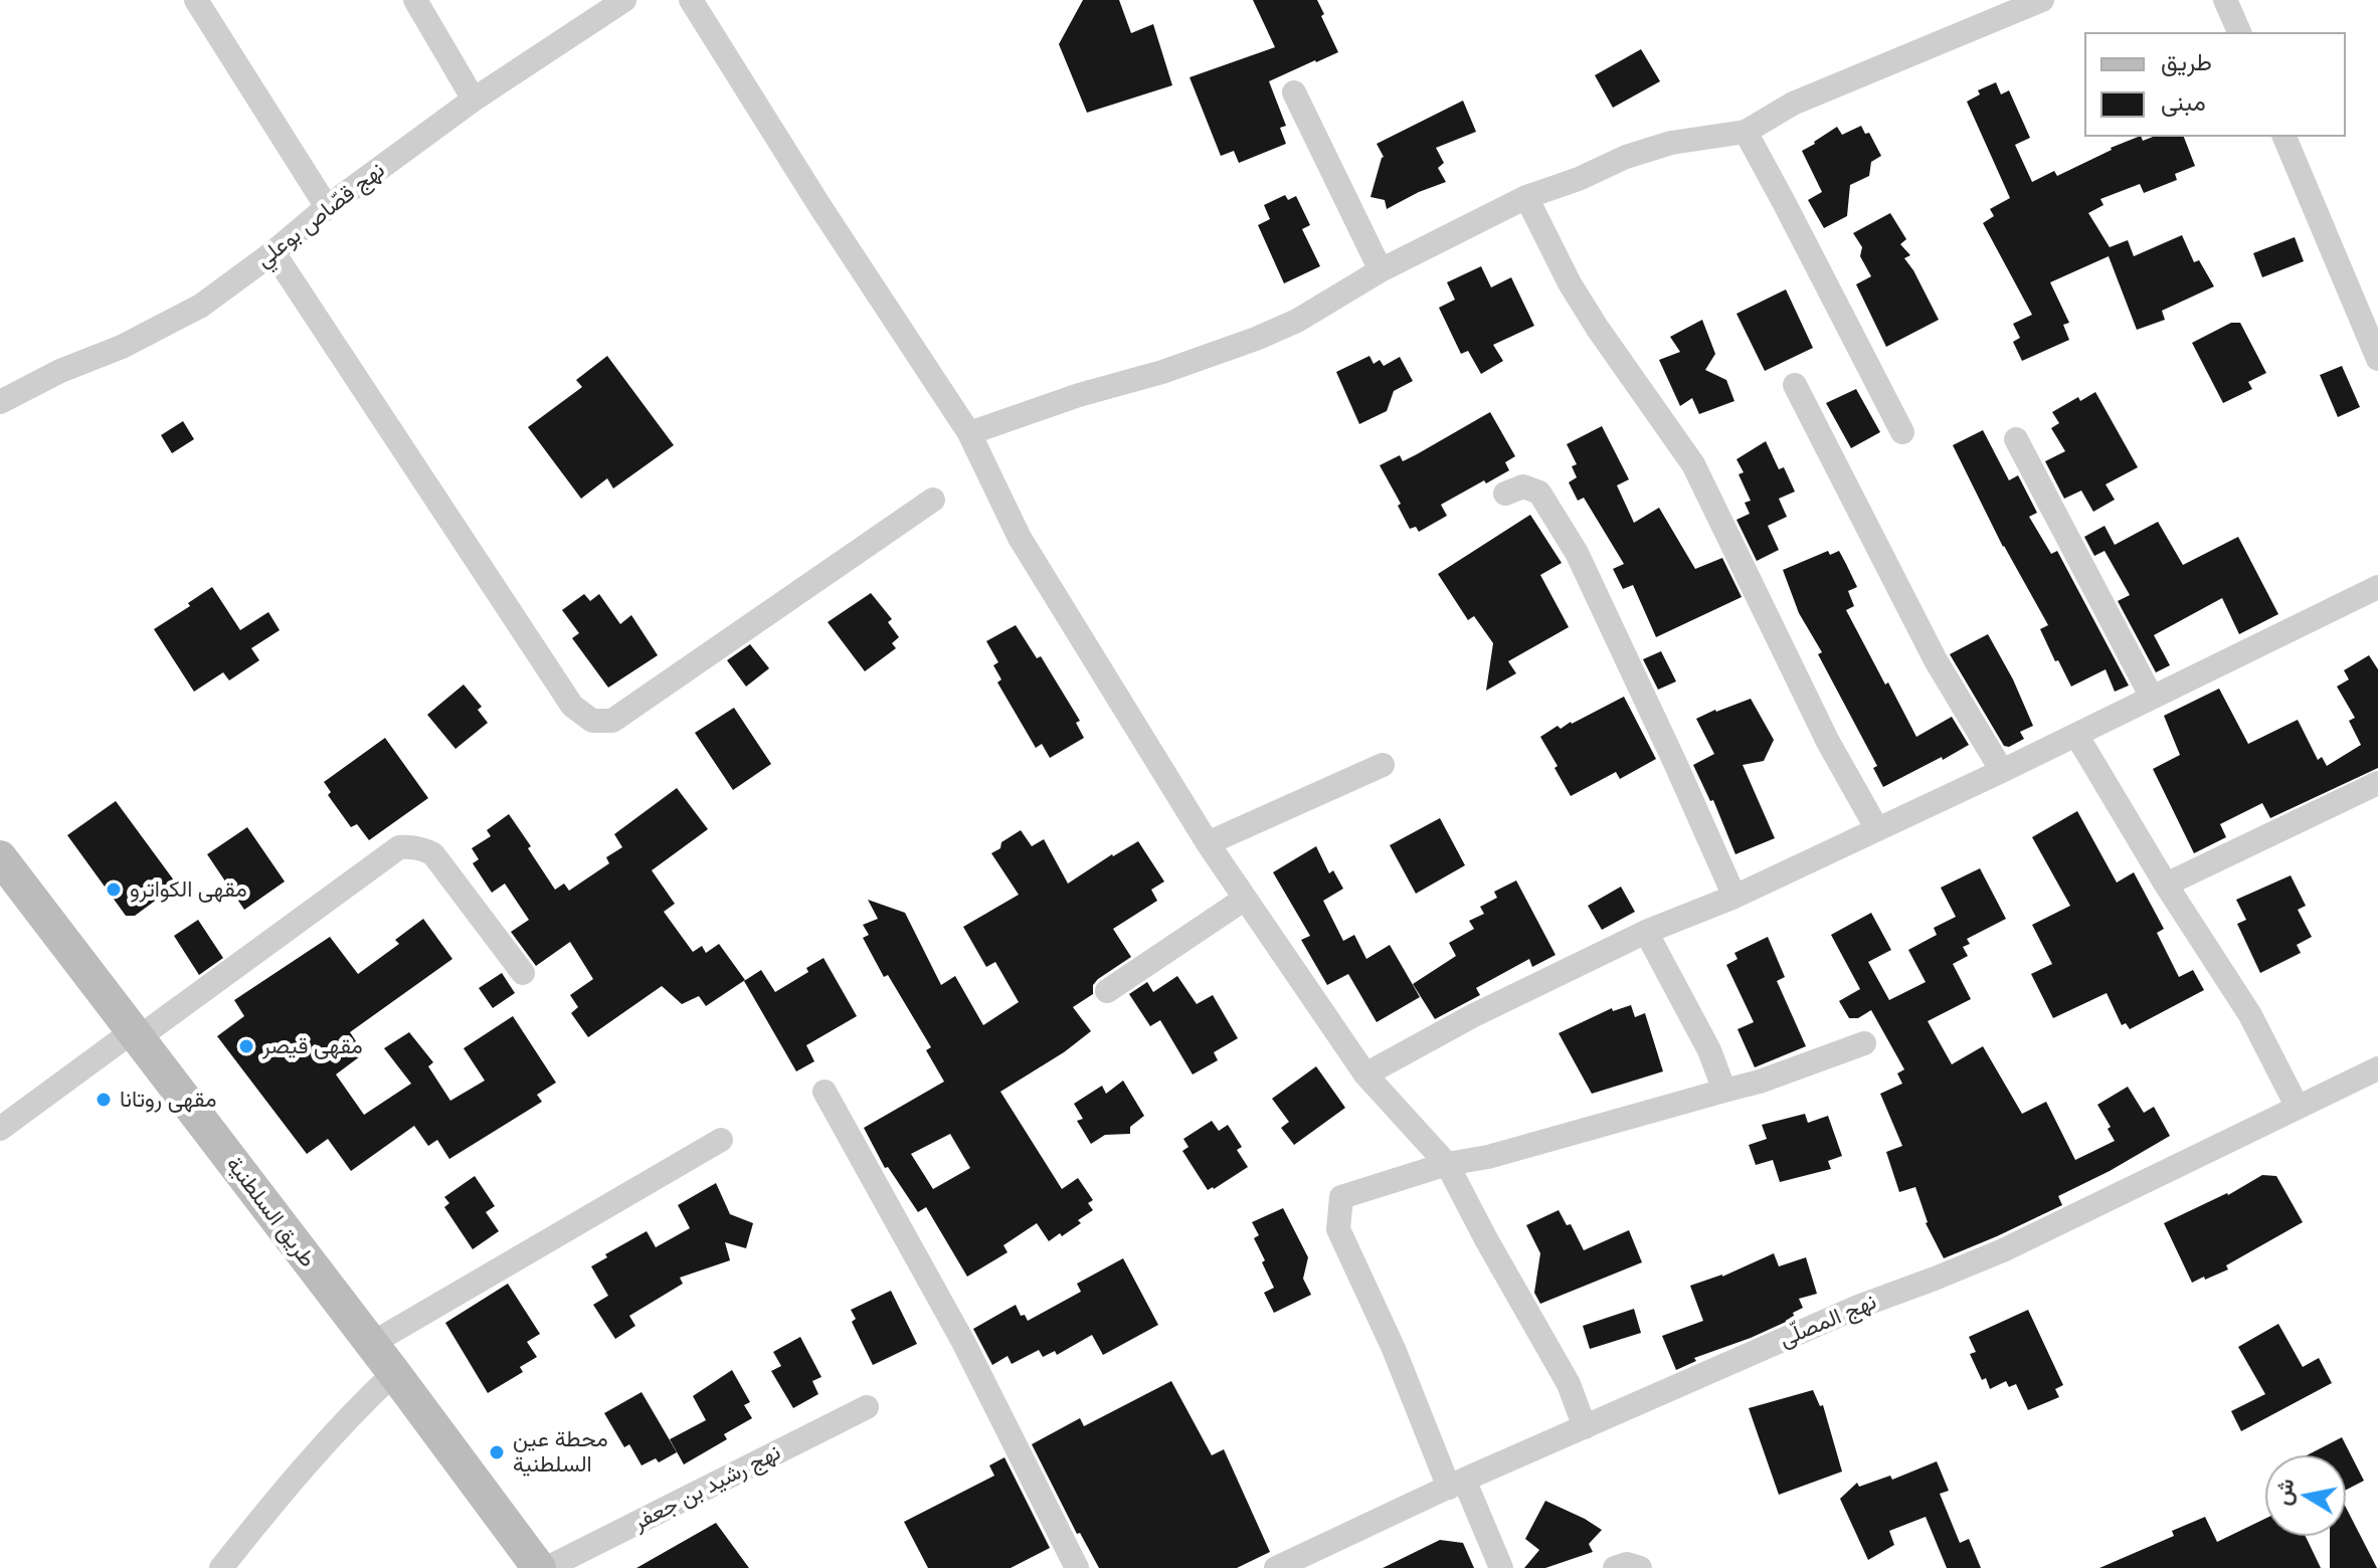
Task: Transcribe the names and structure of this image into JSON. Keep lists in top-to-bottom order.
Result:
{
  "streets": {
    "main road": ["طريق السلطنية"],
    "street": ["نهج قصّاص بوعلي", "نهج المصلّى", "نهج رشيد بن جعفر"]
  },
  "places": [
    "مقهى الكواترو",
    "مقهى قيصر",
    "مقهى روتانا",
    "محطة عين السلطنية"
  ],
  "legend": ["طريق", "مبنى"],
  "north": "left"
}
